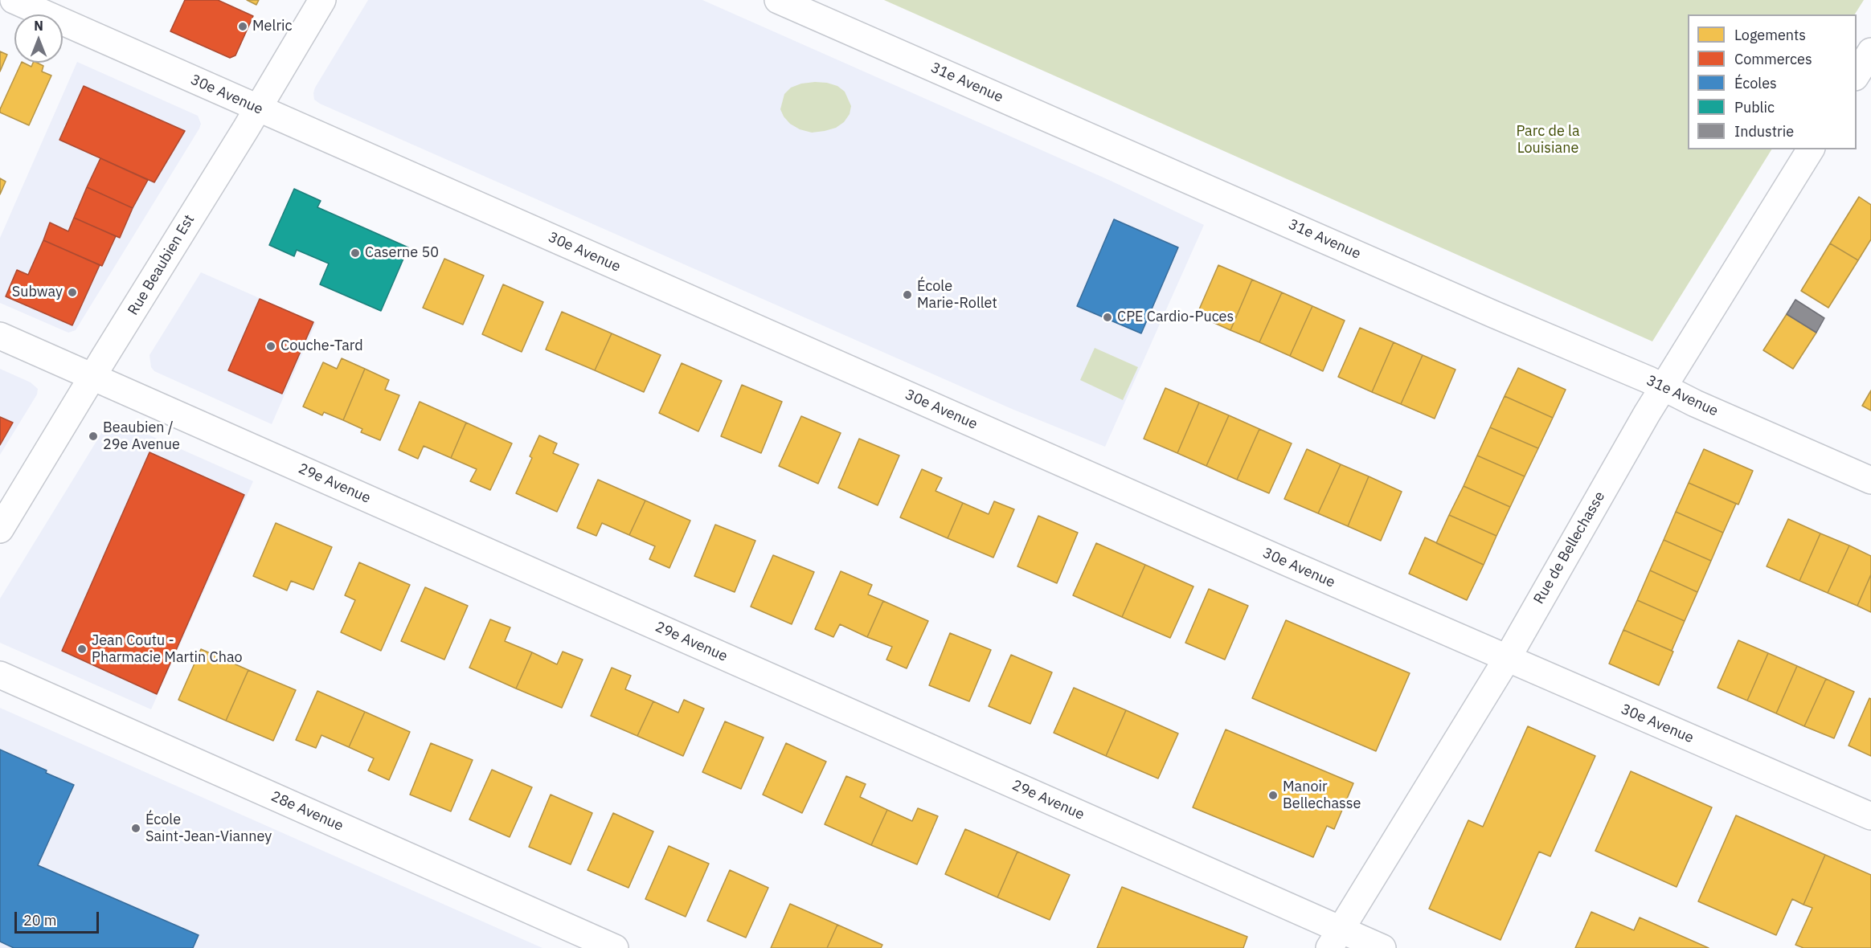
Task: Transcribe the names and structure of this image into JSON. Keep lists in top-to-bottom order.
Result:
{
  "streets": {
    "street": [
      "31e Avenue",
      "30e Avenue",
      "Rue Beaubien Est",
      "29e Avenue",
      "Rue de Bellechasse",
      "28e Avenue"
    ]
  },
  "crossings": [
    ["31e Avenue", "Rue de Bellechasse"],
    ["30e Avenue", "Rue Beaubien Est"],
    ["30e Avenue", "Rue de Bellechasse"],
    ["Rue Beaubien Est", "29e Avenue"],
    ["29e Avenue", "Rue de Bellechasse"]
  ],
  "parks": ["Parc de la Louisiane"],
  "places": [
    "Melric",
    "Caserne 50",
    "Subway",
    "École Marie-Rollet",
    "CPE Cardio-Puces",
    "Couche-Tard",
    "Beaubien / 29e Avenue",
    "Jean Coutu - Pharmacie Martin Chao",
    "Manoir Bellechasse",
    "École Saint-Jean-Vianney"
  ],
  "legend": [
    "Logements",
    "Commerces",
    "Écoles",
    "Public",
    "Industrie"
  ],
  "scale_bar": "20 m",
  "north": "top"
}
